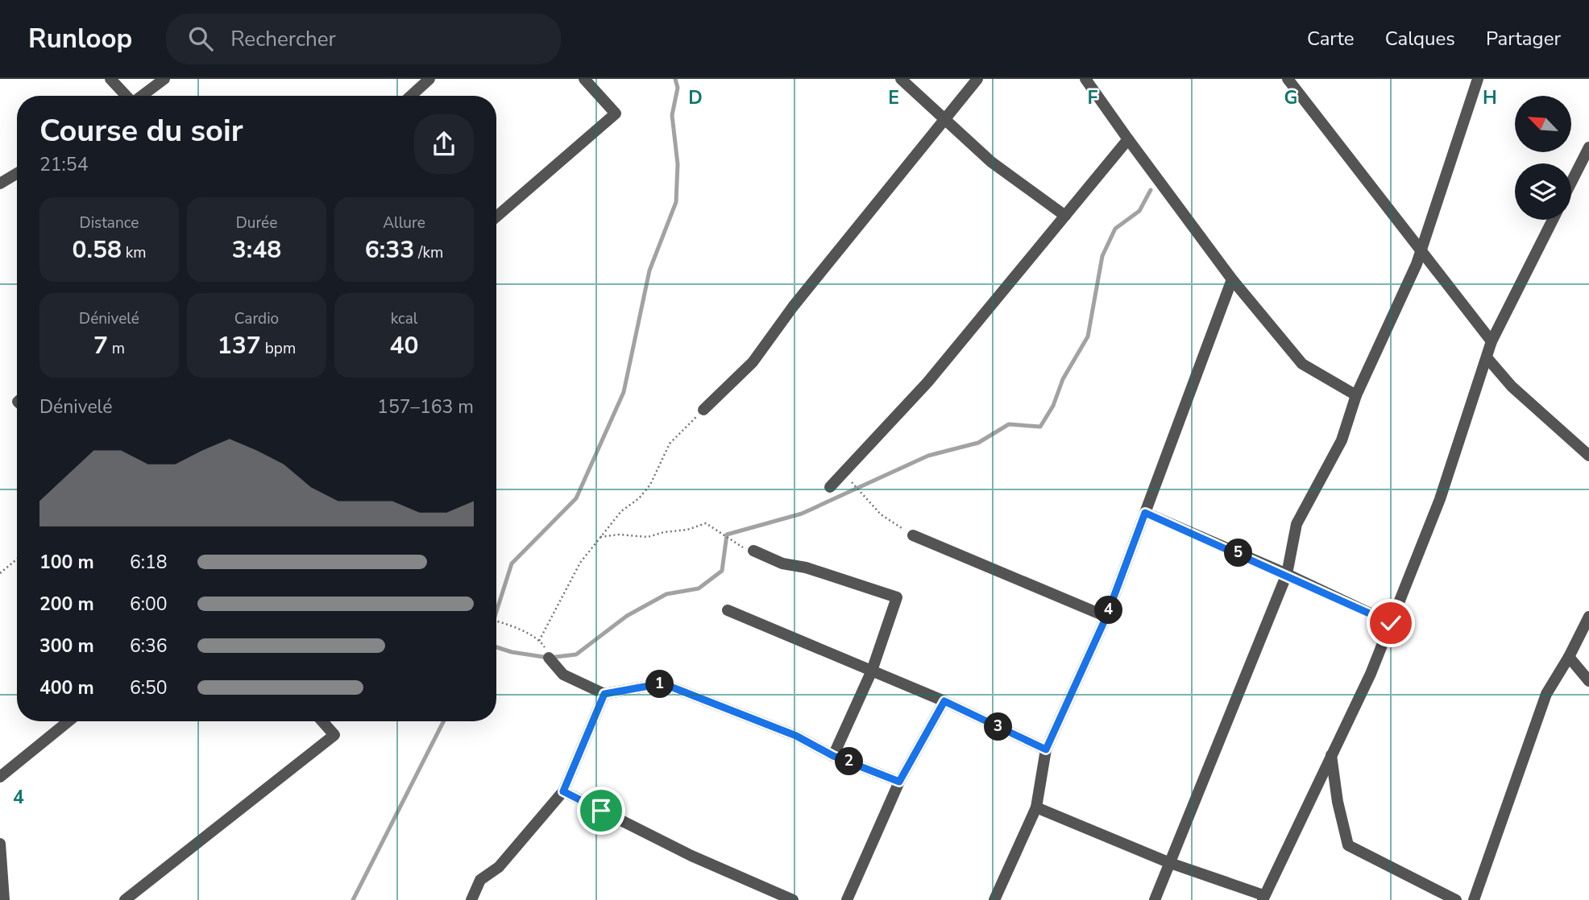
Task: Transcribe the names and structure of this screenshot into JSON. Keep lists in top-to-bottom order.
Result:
{
  "north": "top left",
  "page": {
    "header": "Runloop",
    "search": "Rechercher",
    "nav": ["Carte", "Calques", "Partager"],
    "heading": ["Course du soir", "21:54"],
    "stats": [
      ["Distance", "0.58 km"],
      ["Durée", "3:48"],
      ["Allure", "6:33 /km"],
      ["Dénivelé", "7 m"],
      ["Cardio", "137 bpm"],
      ["kcal", "40"]
    ],
    "chart": ["Dénivelé", "157–163 m"],
    "pins": [
      "5",
      "4",
      "1",
      "3",
      "2"
    ],
    "list": [
      {
        "name": "100 m",
        "note": "6:18"
      },
      {
        "name": "200 m",
        "note": "6:00"
      },
      {
        "name": "300 m",
        "note": "6:36"
      },
      {
        "name": "400 m",
        "note": "6:50"
      }
    ]
  },
  "grid": {
    "columns": [
      "D",
      "E",
      "F",
      "G",
      "H"
    ],
    "rows": ["4"]
  }
}
